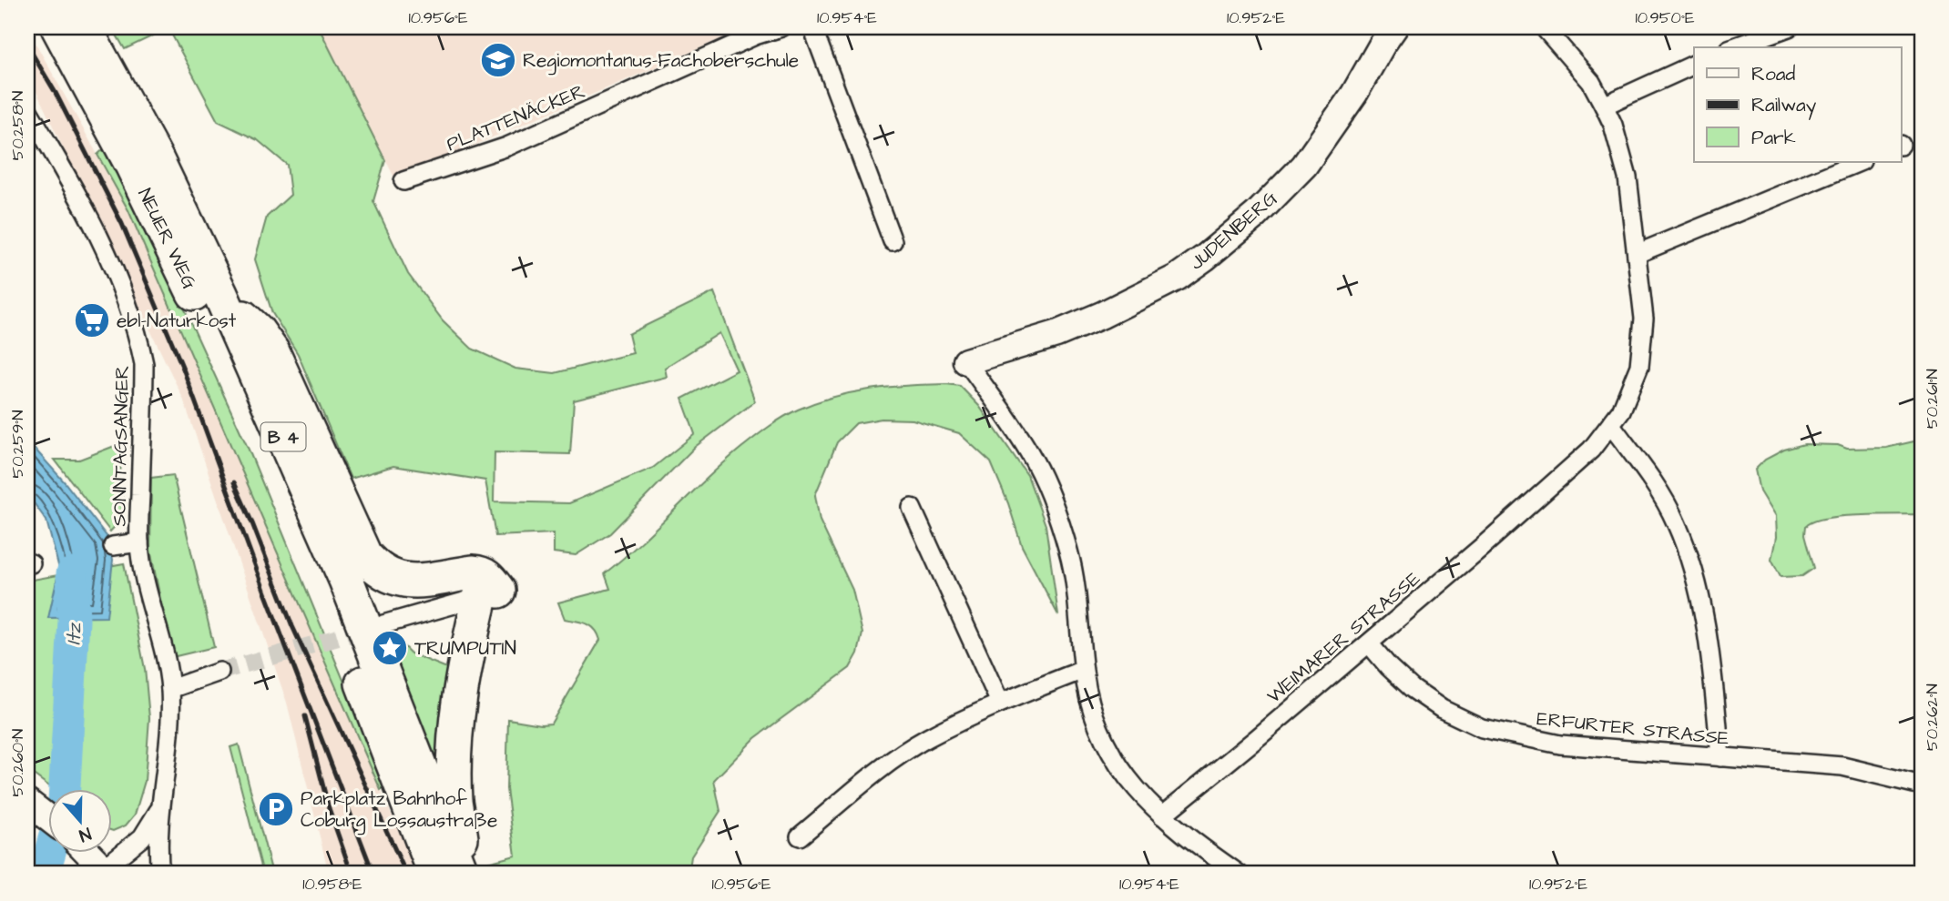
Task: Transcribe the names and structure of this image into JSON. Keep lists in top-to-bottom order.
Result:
{
  "streets": {
    "highway": ["NEUER WEG", "B 4"],
    "street": [
      "PLATTENÄCKER",
      "JUDENBERG",
      "SONNTAGSANGER",
      "WEIMARER STRASSE",
      "ERFURTER STRASSE"
    ]
  },
  "crossings": [
    ["NEUER WEG", "B 4"],
    ["WEIMARER STRASSE", "ERFURTER STRASSE"]
  ],
  "water": ["Itz"],
  "places": {
    "school or university": ["Regiomontanus-Fachoberschule"],
    "supermarket": ["ebl-Naturkost"],
    "place": ["TRUMPUTIN"],
    "parking": ["Parkplatz Bahnhof Coburg Lossaustraße"]
  },
  "legend": ["Road", "Railway", "Park"],
  "north": "bottom",
  "coordinates": [
    "10.956°E",
    "10.954°E",
    "10.952°E",
    "10.950°E",
    "50.258°N",
    "50.261°N",
    "50.259°N",
    "50.262°N",
    "50.260°N",
    "10.958°E"
  ]
}
